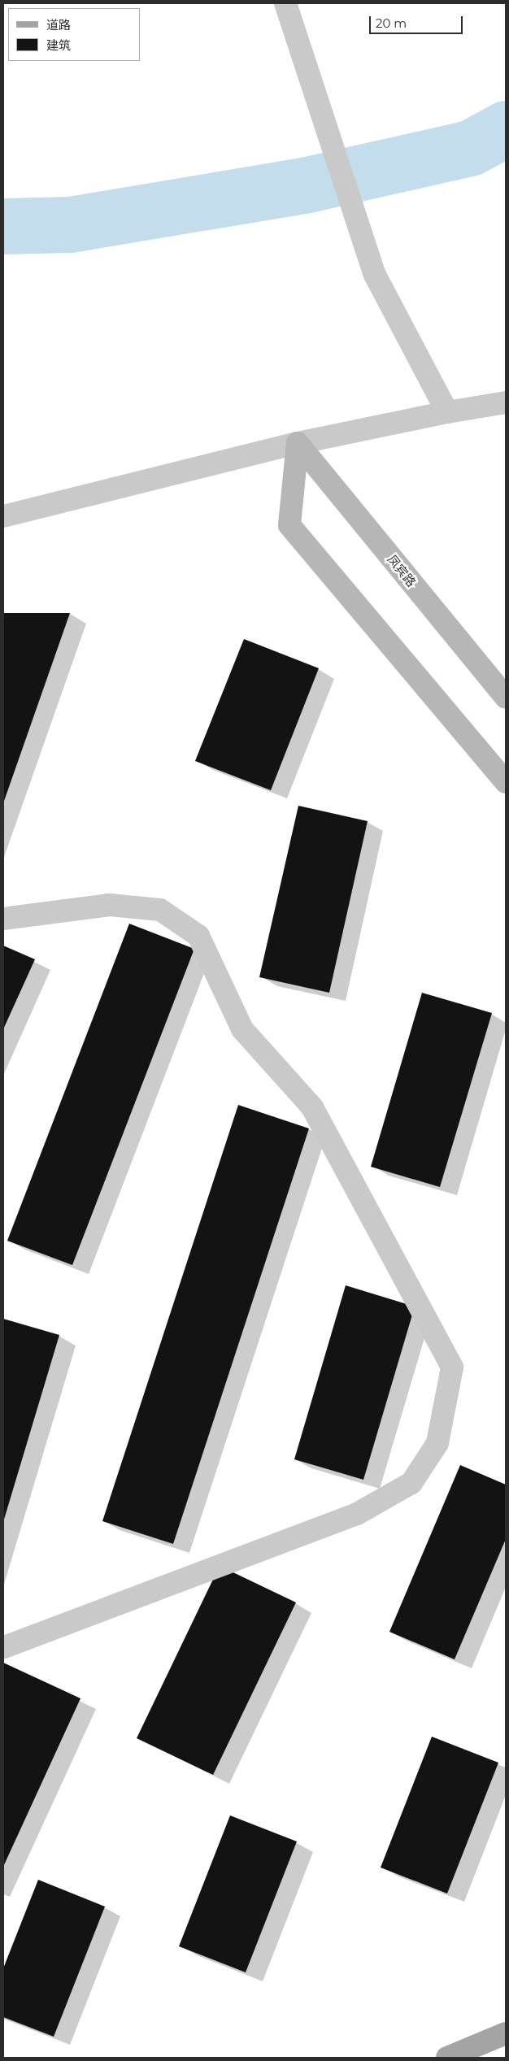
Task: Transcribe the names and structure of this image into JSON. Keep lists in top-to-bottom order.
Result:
{
  "streets": {
    "main road": ["凤宾路"]
  },
  "legend": ["道路", "建筑"],
  "scale_bar": "20 m"
}
